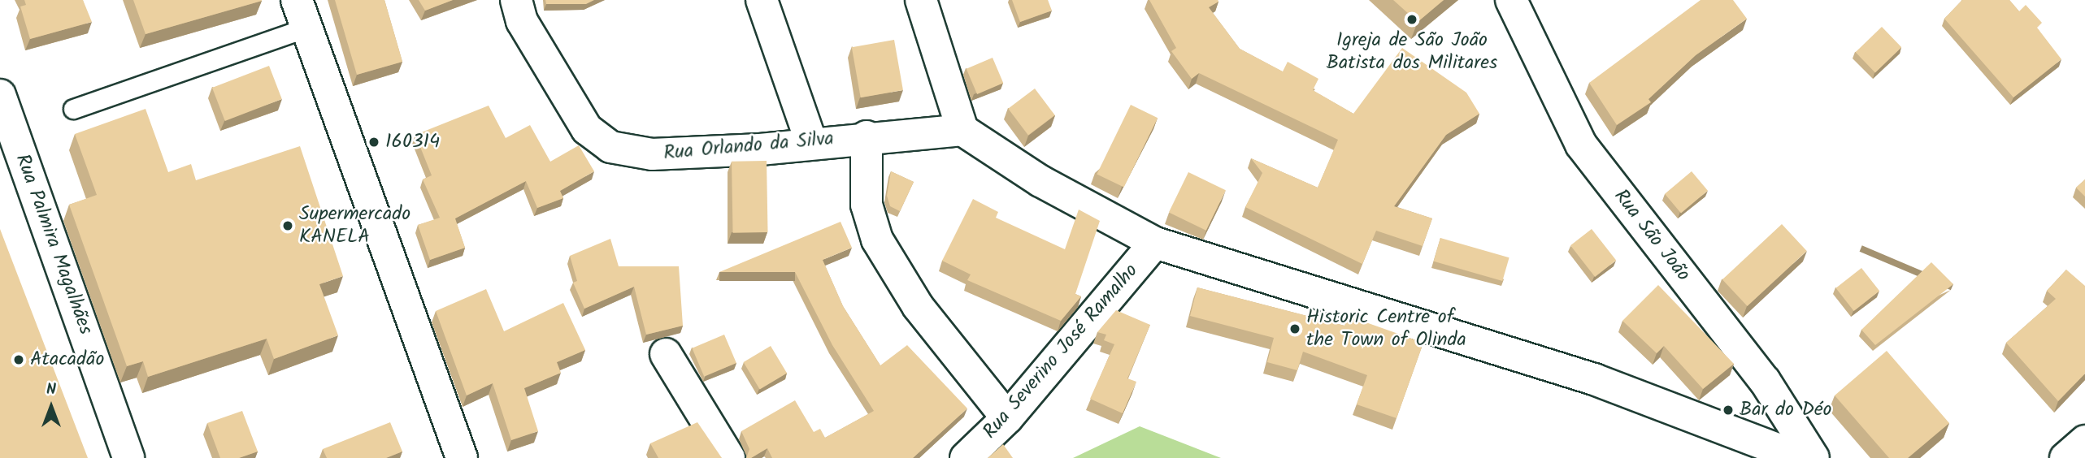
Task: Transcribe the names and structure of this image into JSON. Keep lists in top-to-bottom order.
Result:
{
  "streets": {
    "street": [
      "Rua Orlando da Silva",
      "Rua São João",
      "Rua Palmira Magalhães",
      "Rua Severino José Ramalho"
    ]
  },
  "places": [
    "Igreja de São João Batista dos Militares",
    "160314",
    "Supermercado KANELA",
    "Historic Centre of the Town of Olinda",
    "Atacadão",
    "Bar do Déo"
  ],
  "north": "top"
}
